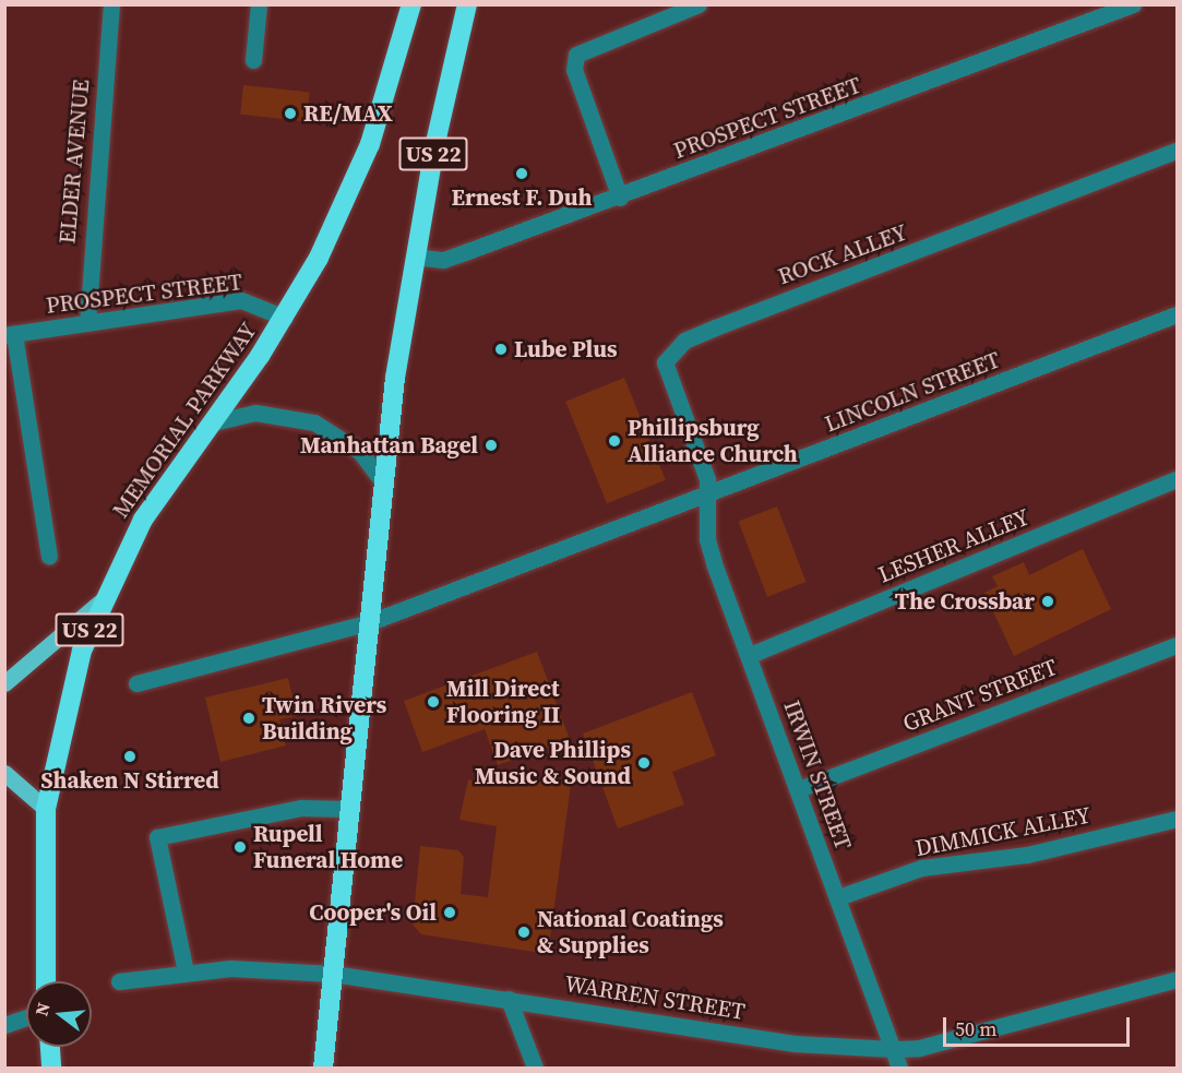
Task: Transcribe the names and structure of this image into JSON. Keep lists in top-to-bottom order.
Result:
{
  "streets": {
    "highway": ["US 22", "MEMORIAL PARKWAY"],
    "street": [
      "PROSPECT STREET",
      "ELDER AVENUE",
      "ROCK ALLEY",
      "LINCOLN STREET",
      "LESHER ALLEY",
      "GRANT STREET",
      "IRWIN STREET",
      "DIMMICK ALLEY",
      "WARREN STREET"
    ]
  },
  "crossings": [
    ["PROSPECT STREET", "US 22"],
    ["PROSPECT STREET", "ELDER AVENUE"],
    ["PROSPECT STREET", "MEMORIAL PARKWAY"],
    ["US 22", "LINCOLN STREET"],
    ["US 22", "WARREN STREET"],
    ["ROCK ALLEY", "LINCOLN STREET"],
    ["ROCK ALLEY", "IRWIN STREET"],
    ["LINCOLN STREET", "IRWIN STREET"],
    ["LESHER ALLEY", "IRWIN STREET"],
    ["GRANT STREET", "IRWIN STREET"],
    ["IRWIN STREET", "DIMMICK ALLEY"],
    ["IRWIN STREET", "WARREN STREET"]
  ],
  "places": [
    "RE/MAX",
    "Ernest F. Duh",
    "Lube Plus",
    "Phillipsburg Alliance Church",
    "Manhattan Bagel",
    "The Crossbar",
    "Mill Direct Flooring II",
    "Twin Rivers Building",
    "Shaken N Stirred",
    "Dave Phillips Music & Sound",
    "Rupell Funeral Home",
    "Cooper's Oil",
    "National Coatings & Supplies"
  ],
  "scale_bar": "50 m",
  "north": "left"
}
